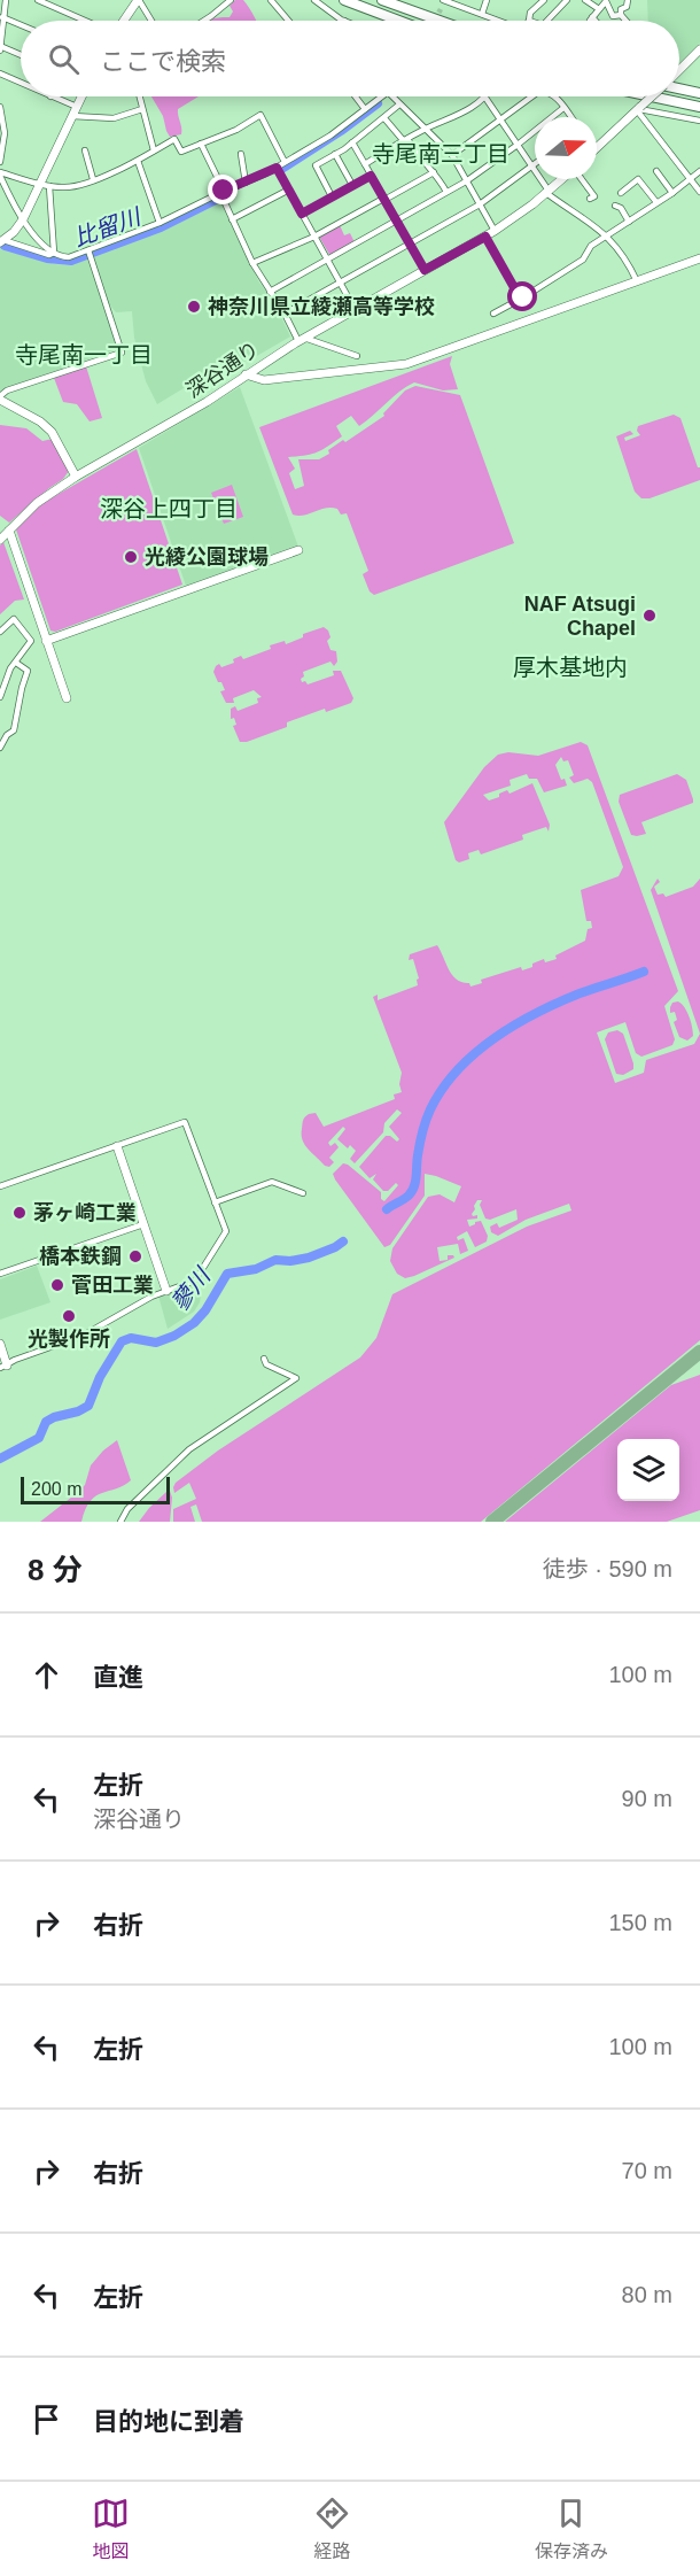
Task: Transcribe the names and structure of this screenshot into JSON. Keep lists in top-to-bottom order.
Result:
{
  "streets": {
    "street": ["深谷通り"]
  },
  "districts": [
    "寺尾南三丁目",
    "寺尾南一丁目",
    "深谷上四丁目",
    "厚木基地内"
  ],
  "water": ["比留川", "蓼川"],
  "places": [
    "神奈川県立綾瀬高等学校",
    "光綾公園球場",
    "NAF Atsugi Chapel",
    "茅ヶ崎工業",
    "橋本鉄鋼",
    "菅田工業",
    "光製作所"
  ],
  "scale_bar": "200 m",
  "north": "right",
  "page": {
    "search": "ここで検索",
    "scale": "200 m",
    "heading": ["8 分", "徒歩 · 590 m"],
    "list": [
      ["直進", "100 m"],
      ["左折", "深谷通り", "90 m"],
      ["右折", "150 m"],
      ["左折", "100 m"],
      ["右折", "70 m"],
      ["左折", "80 m"],
      "目的地に到着"
    ],
    "nav": ["地図", "経路", "保存済み"]
  }
}
